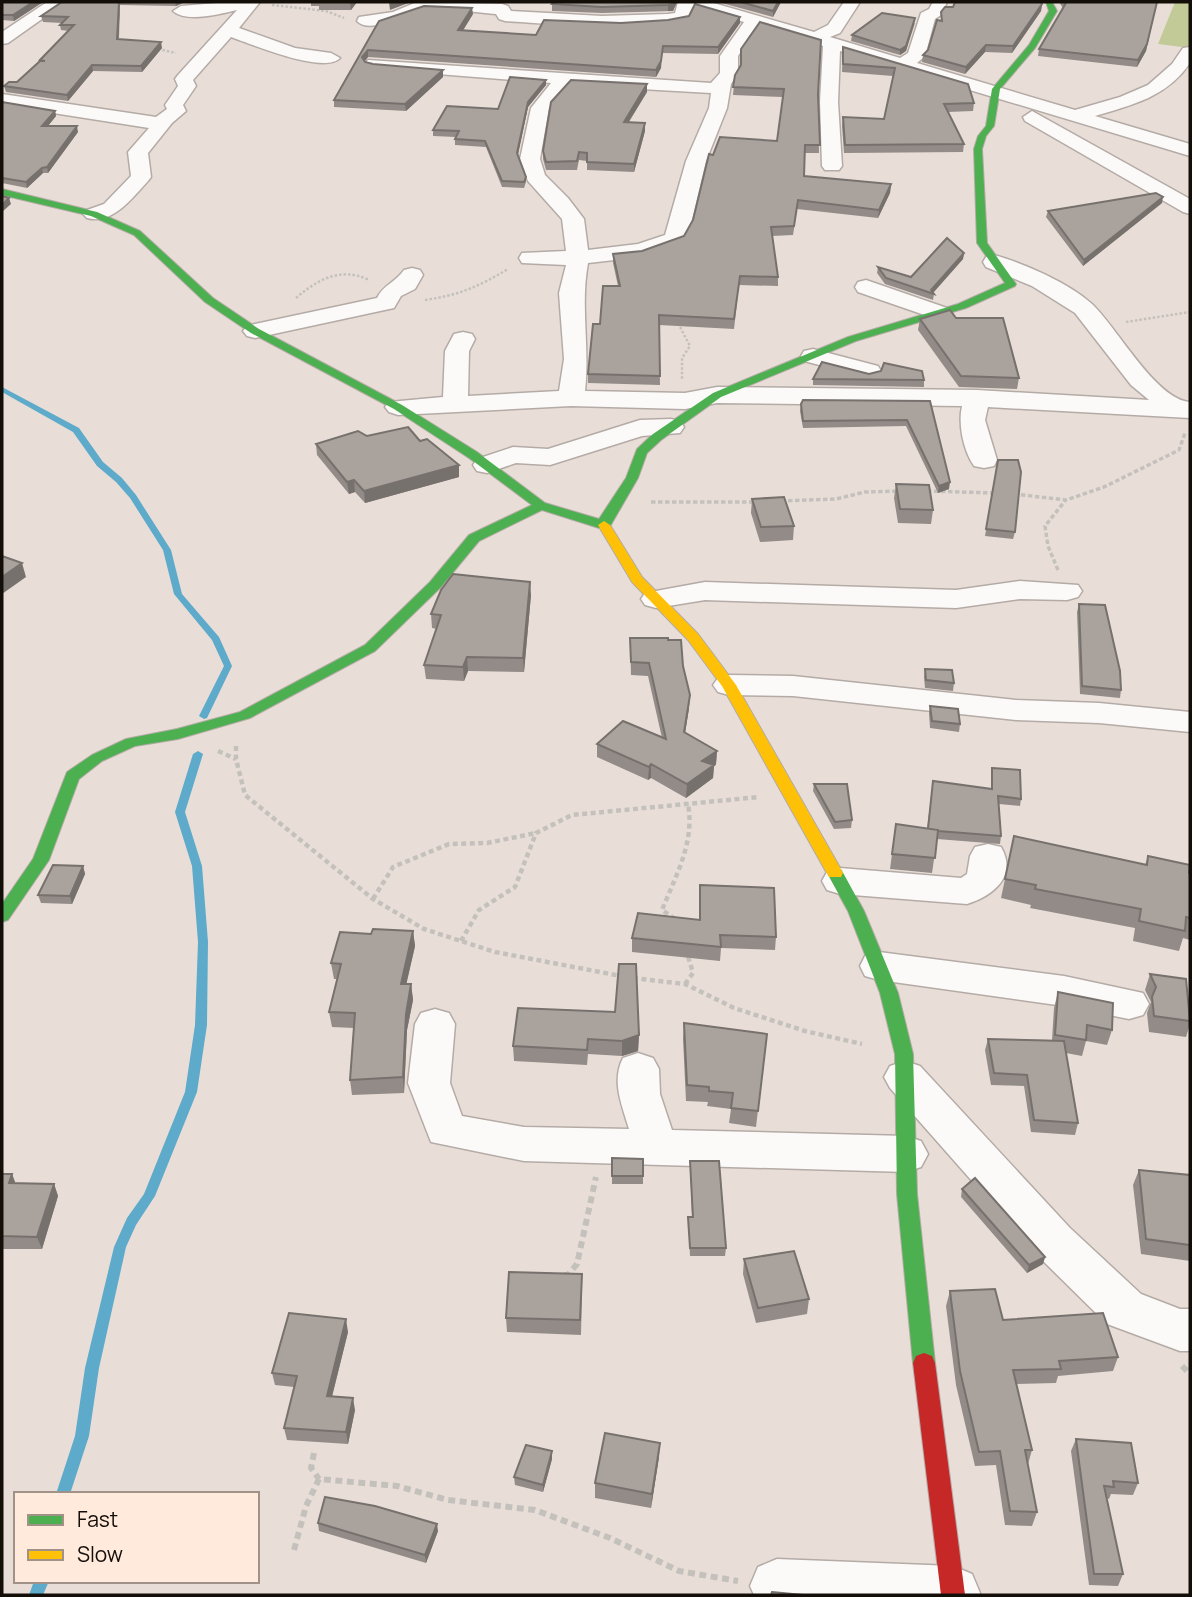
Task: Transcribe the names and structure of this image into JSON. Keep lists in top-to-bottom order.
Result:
{
  "legend": ["Fast", "Slow"]
}
